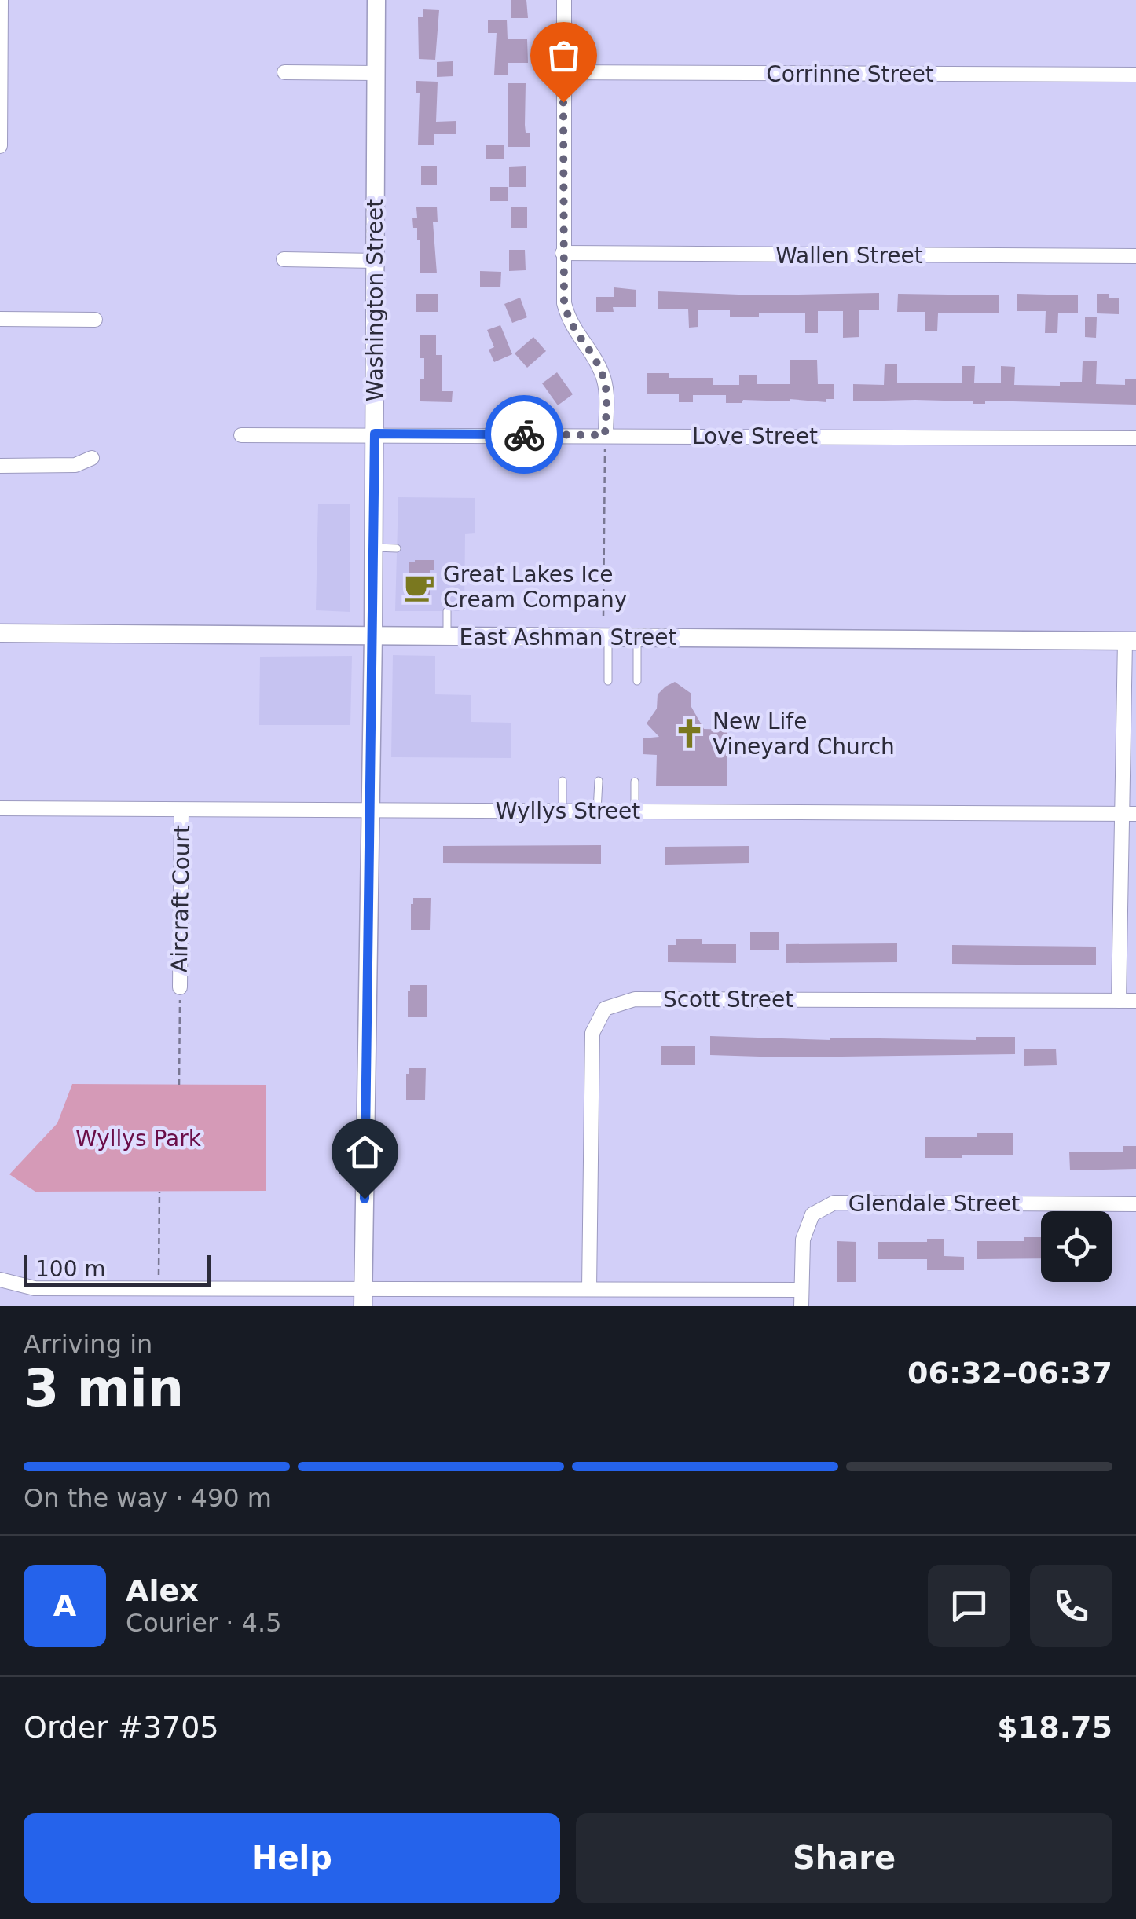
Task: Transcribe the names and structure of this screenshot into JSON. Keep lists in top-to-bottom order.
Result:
{
  "streets": {
    "street": [
      "Corrinne Street",
      "Wallen Street",
      "Washington Street",
      "Love Street",
      "East Ashman Street",
      "Wyllys Street",
      "Aircraft Court",
      "Scott Street",
      "Glendale Street"
    ]
  },
  "crossings": [
    ["Washington Street", "Love Street"],
    ["Washington Street", "East Ashman Street"],
    ["Washington Street", "Wyllys Street"],
    ["Wyllys Street", "Aircraft Court"]
  ],
  "parks": ["Wyllys Park"],
  "places": {
    "cafe": ["Great Lakes Ice Cream Company"],
    "church": ["New Life Vineyard Church"]
  },
  "scale_bar": "100 m",
  "page": {
    "scale": "100 m",
    "heading": ["3 min", "Arriving in", "06:32–06:37"],
    "panel": [
      "Alex",
      "Courier · 4.5",
      "Order #3705",
      "$18.75"
    ],
    "bar": "On the way · 490 m",
    "round": "A",
    "buttons": ["Help", "Share"]
  }
}
